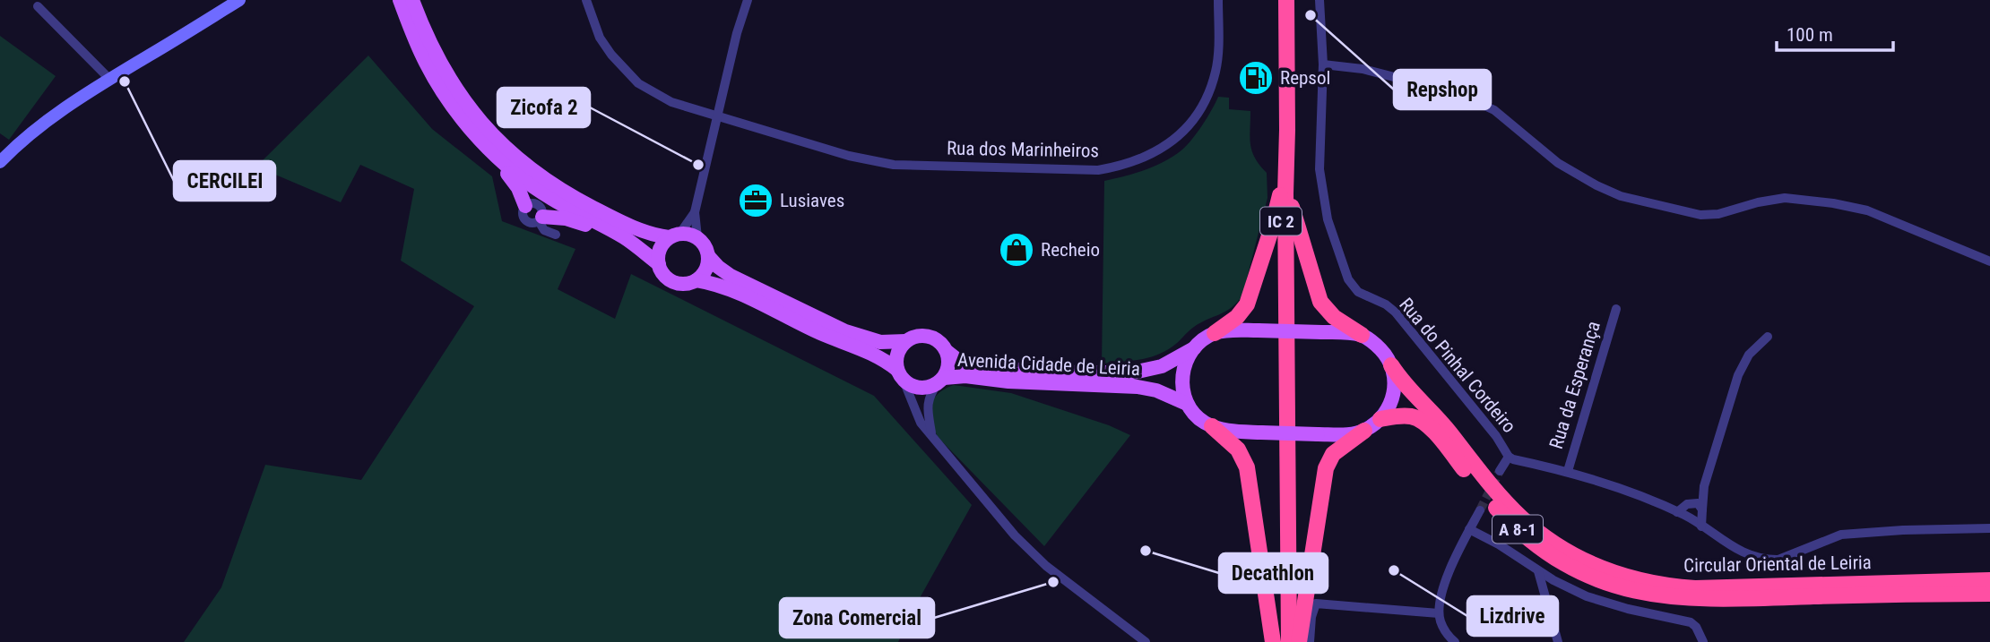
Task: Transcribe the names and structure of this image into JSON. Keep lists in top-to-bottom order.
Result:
{
  "streets": {
    "highway": ["IC 2", "A 8-1", "Circular Oriental de Leiria"],
    "main road": ["Avenida Cidade de Leiria"],
    "street": ["Rua dos Marinheiros", "Rua do Pinhal Cordeiro", "Rua da Esperança"]
  },
  "crossings": [
    ["Rua do Pinhal Cordeiro", "Rua da Esperança"]
  ],
  "places": {
    "other": [
      "Repshop",
      "CERCILEI",
      "Zicofa 2",
      "Decathlon",
      "Lizdrive",
      "Zona Comercial"
    ],
    "fuel station": ["Repsol"],
    "office": ["Lusiaves"],
    "shop": ["Recheio"]
  },
  "scale_bar": "100 m"
}
